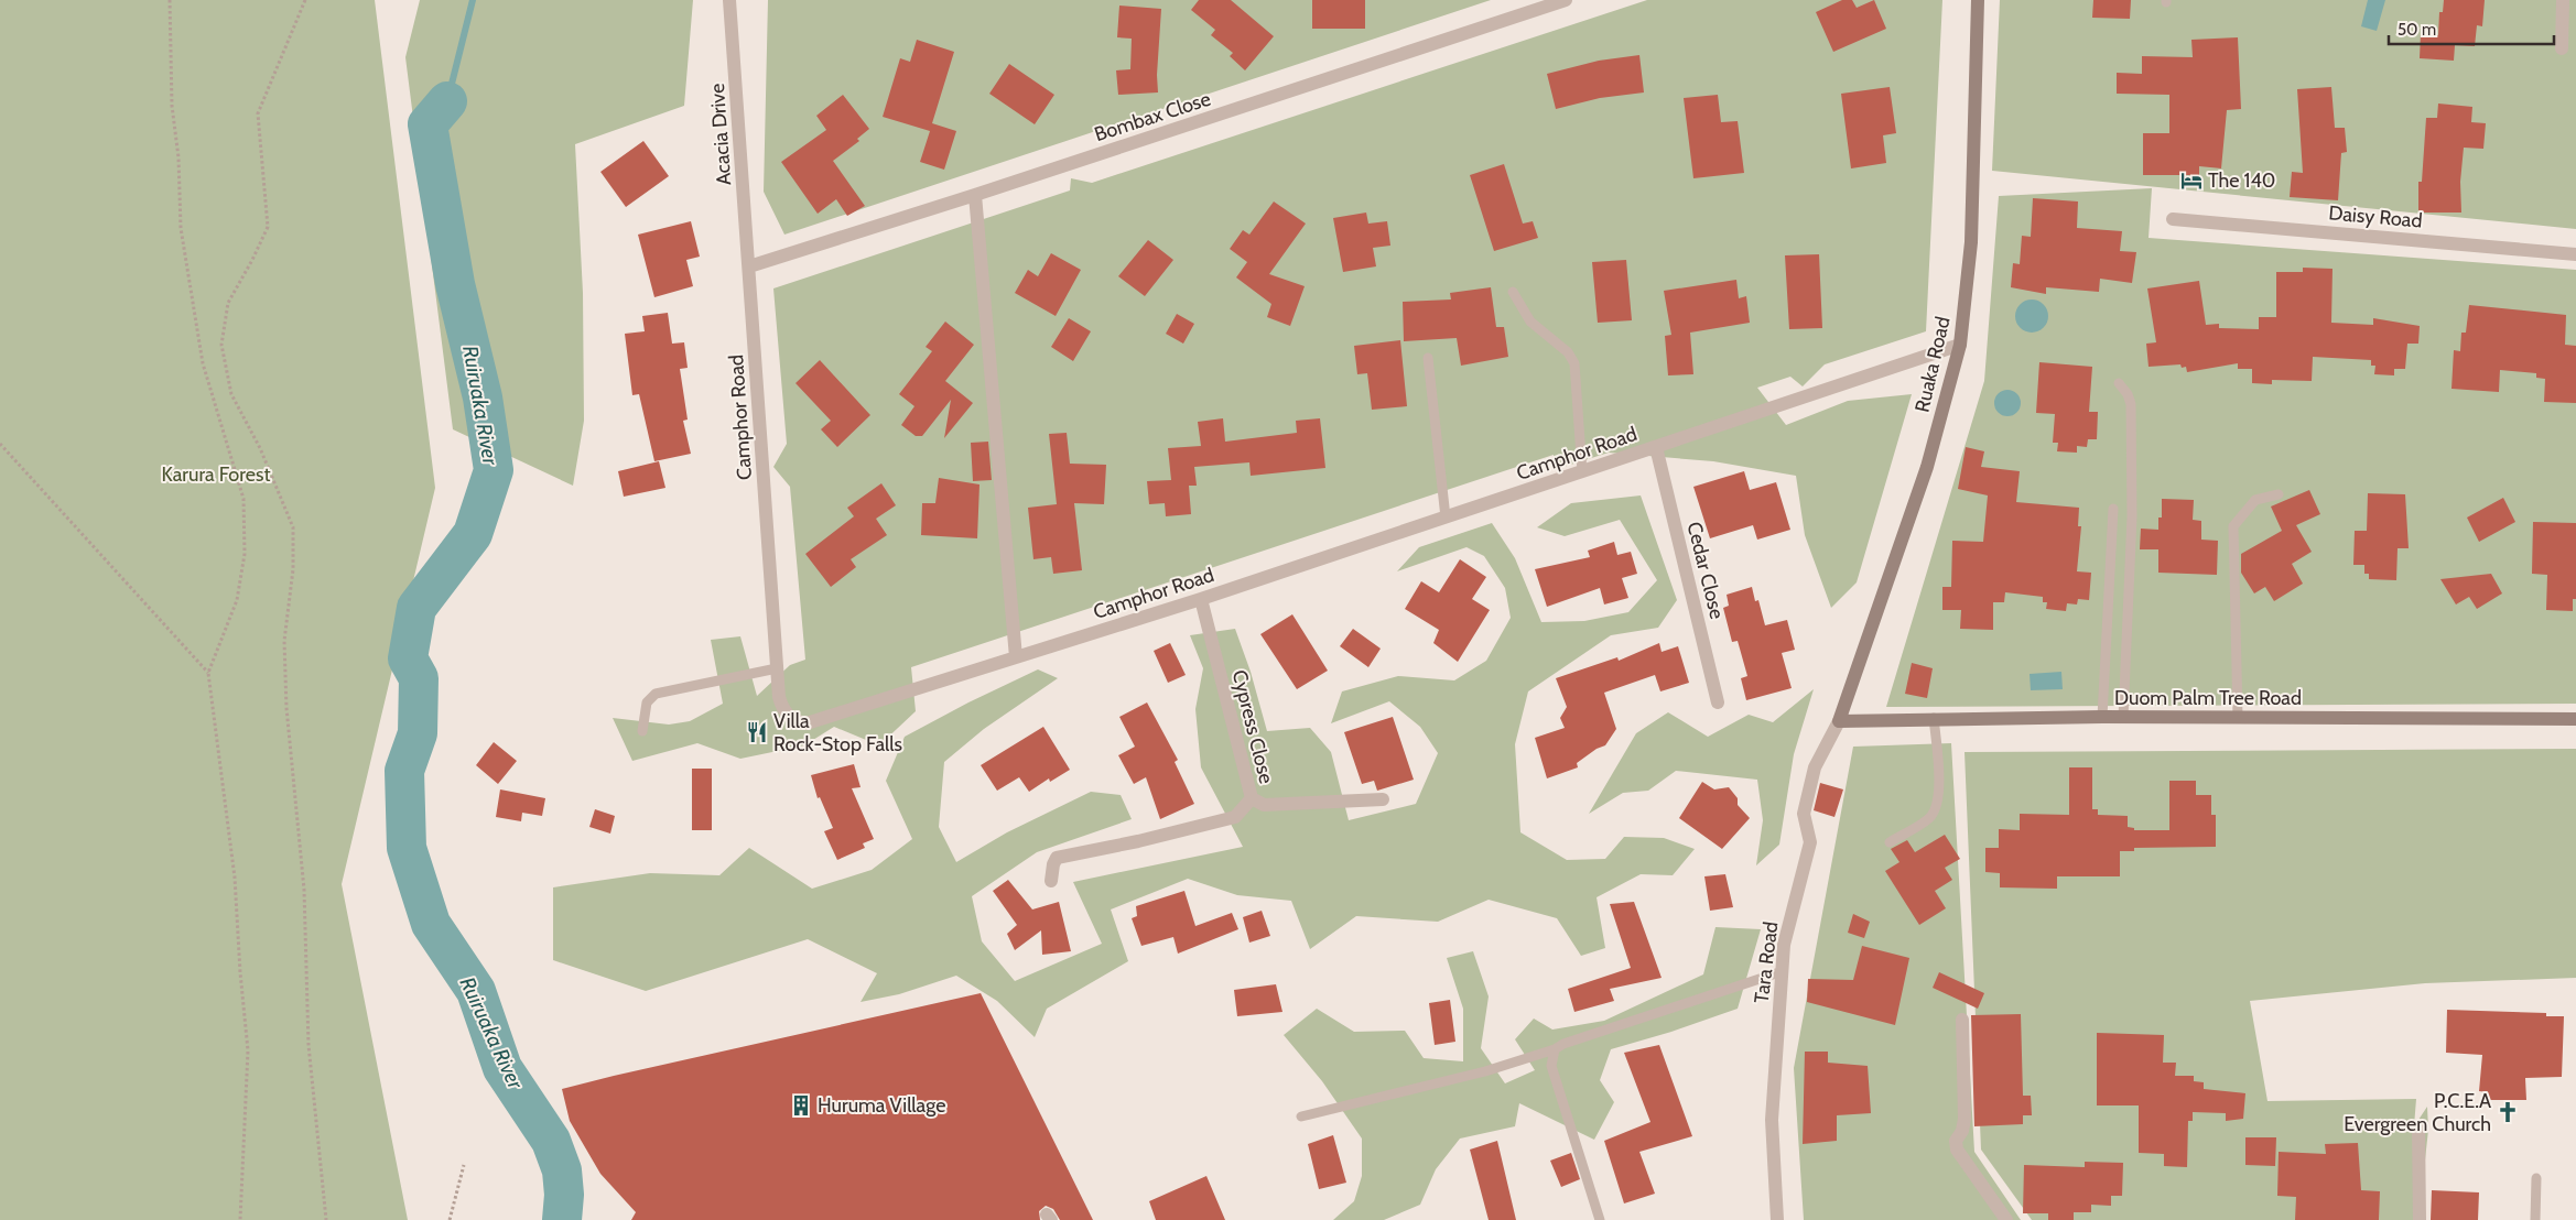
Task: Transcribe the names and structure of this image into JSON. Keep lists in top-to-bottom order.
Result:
{
  "streets": {
    "street": [
      "Bombax Close",
      "Acacia Drive",
      "Daisy Road",
      "Ruaka Road",
      "Camphor Road",
      "Cedar Close",
      "Duom Palm Tree Road",
      "Cypress Close",
      "Tara Road"
    ]
  },
  "crossings": [
    ["Bombax Close", "Acacia Drive"],
    ["Bombax Close", "Camphor Road"],
    ["Acacia Drive", "Camphor Road"],
    ["Ruaka Road", "Camphor Road"],
    ["Ruaka Road", "Duom Palm Tree Road"],
    ["Ruaka Road", "Tara Road"],
    ["Camphor Road", "Cedar Close"],
    ["Camphor Road", "Cypress Close"],
    ["Duom Palm Tree Road", "Tara Road"]
  ],
  "water": ["Ruiruaka River"],
  "parks": ["Karura Forest"],
  "places": {
    "hotel": ["The 140"],
    "restaurant": ["Villa Rock-Stop Falls"],
    "building": ["Huruma Village"],
    "church": ["P.C.E.A Evergreen Church"]
  },
  "scale_bar": "50 m"
}
